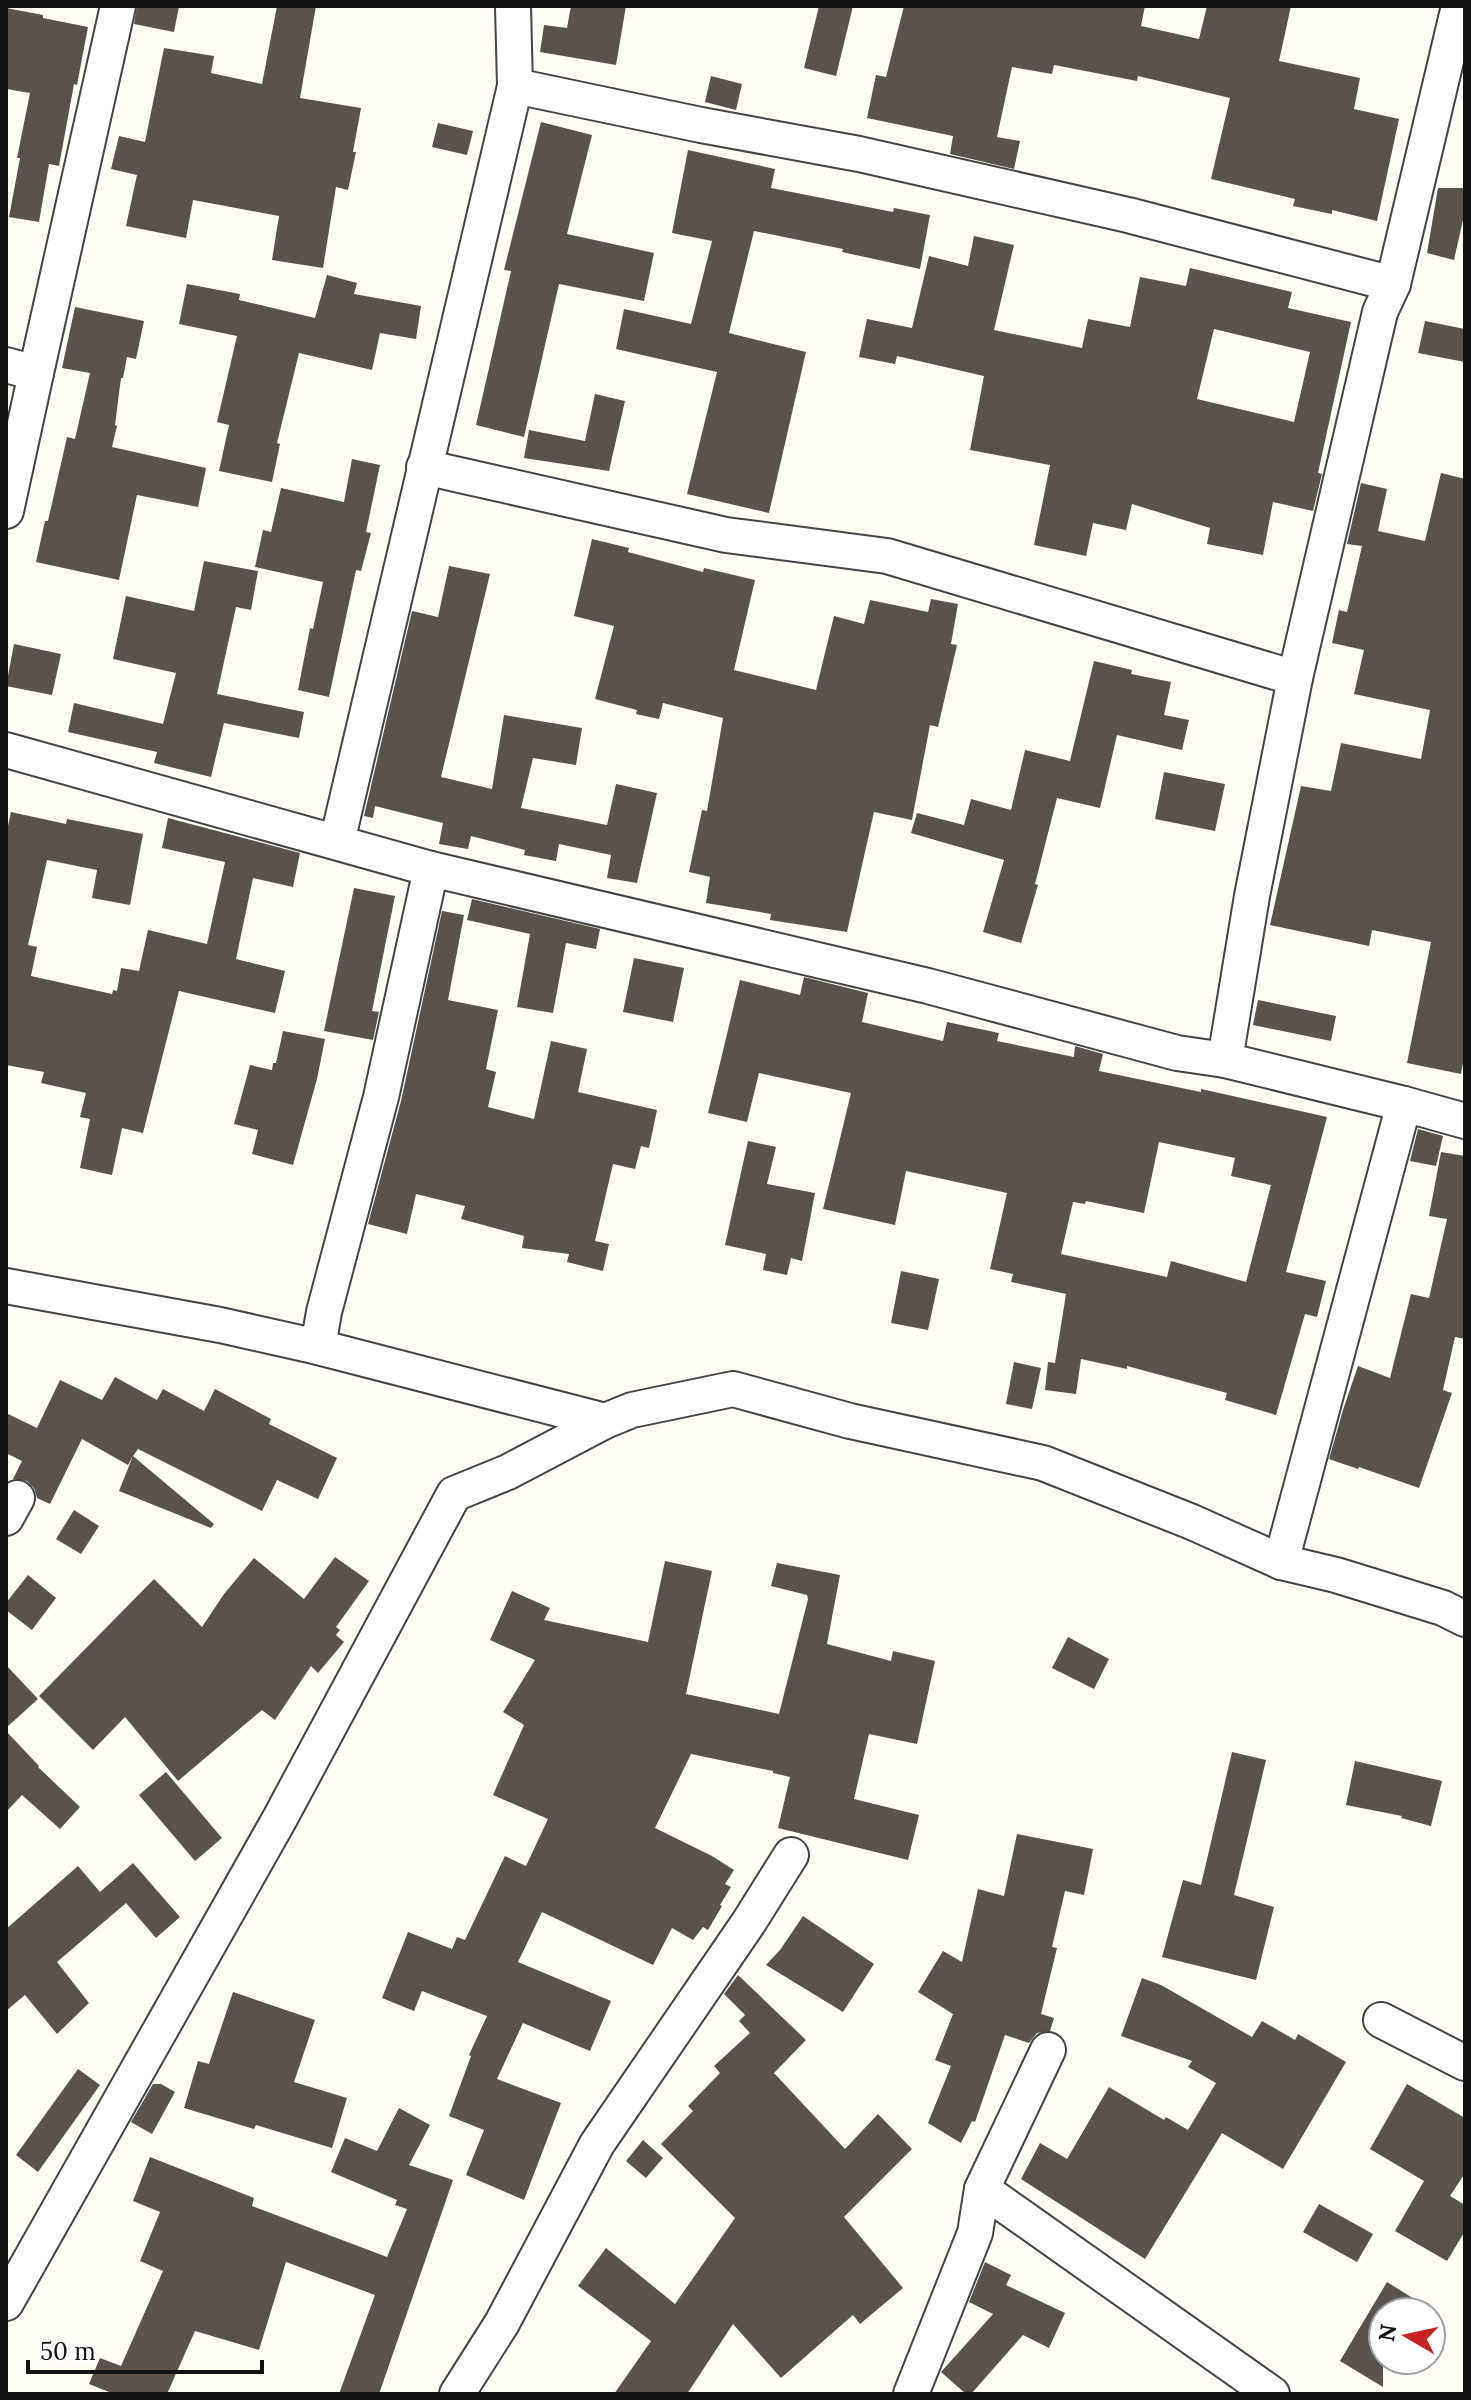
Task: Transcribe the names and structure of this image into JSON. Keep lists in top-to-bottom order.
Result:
{
  "scale_bar": "50 m",
  "north": "left"
}
